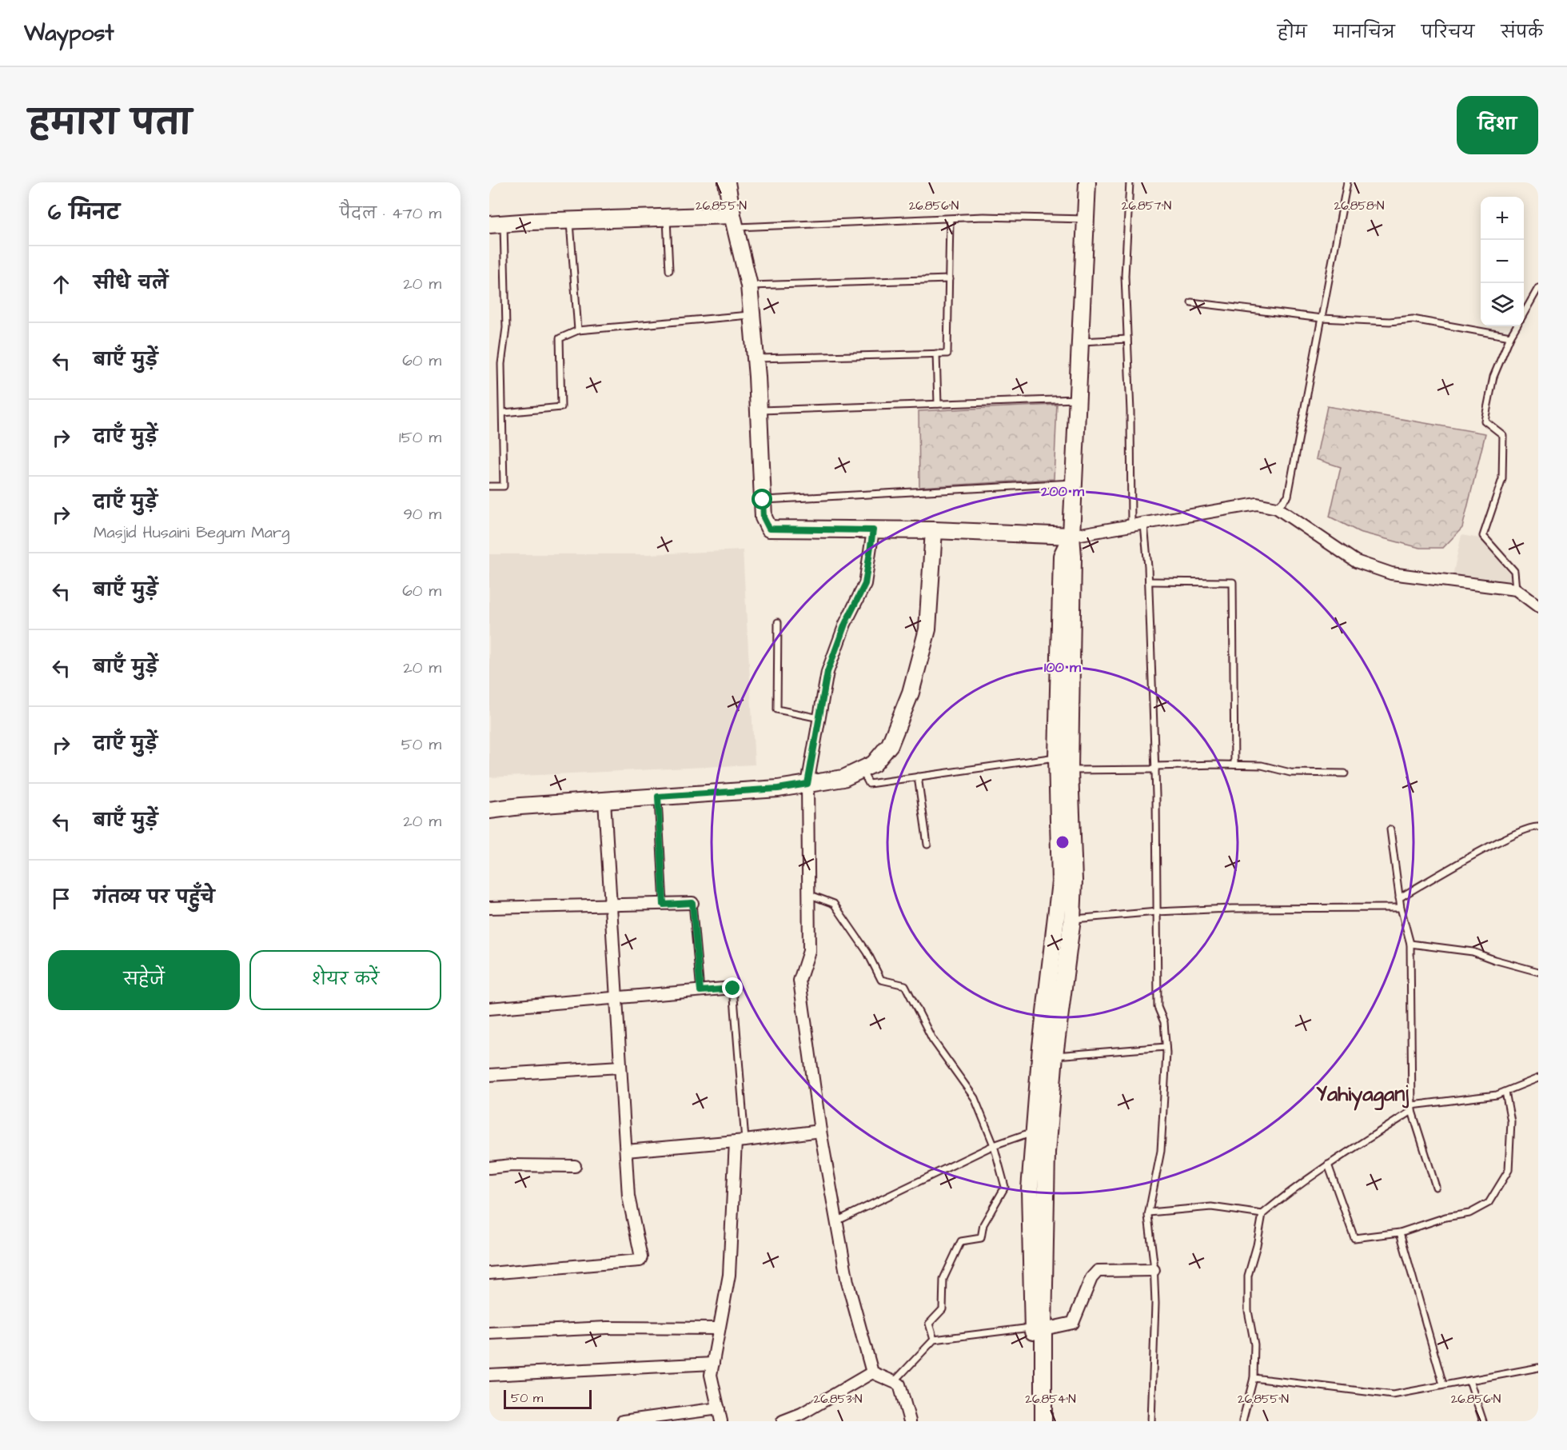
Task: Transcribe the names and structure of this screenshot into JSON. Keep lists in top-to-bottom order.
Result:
{
  "districts": ["Yahiyaganj"],
  "scale_bar": "50 m",
  "page": {
    "header": "Waypost",
    "nav": [
      "होम",
      "मानचित्र",
      "परिचय",
      "संपर्क"
    ],
    "title": "हमारा पता",
    "buttons": [
      "दिशा",
      ["सहेजें", "शेयर करें"]
    ],
    "heading": ["6 मिनट", "पैदल · 470 m"],
    "map_buttons": ["+", "−"],
    "list": [
      ["सीधे चलें", "20 m"],
      ["बाएँ मुड़ें", "60 m"],
      ["दाएँ मुड़ें", "150 m"],
      ["दाएँ मुड़ें", "Masjid Husaini Begum Marg", "90 m"],
      ["बाएँ मुड़ें", "60 m"],
      ["बाएँ मुड़ें", "20 m"],
      ["दाएँ मुड़ें", "50 m"],
      ["बाएँ मुड़ें", "20 m"],
      "गंतव्य पर पहुँचे"
    ],
    "scale": "50 m"
  },
  "coordinates": [
    "26.857°N",
    "26.858°N",
    "26.855°N",
    "26.856°N",
    "26.853°N",
    "26.854°N"
  ],
  "rings": ["200 m", "100 m"]
}
